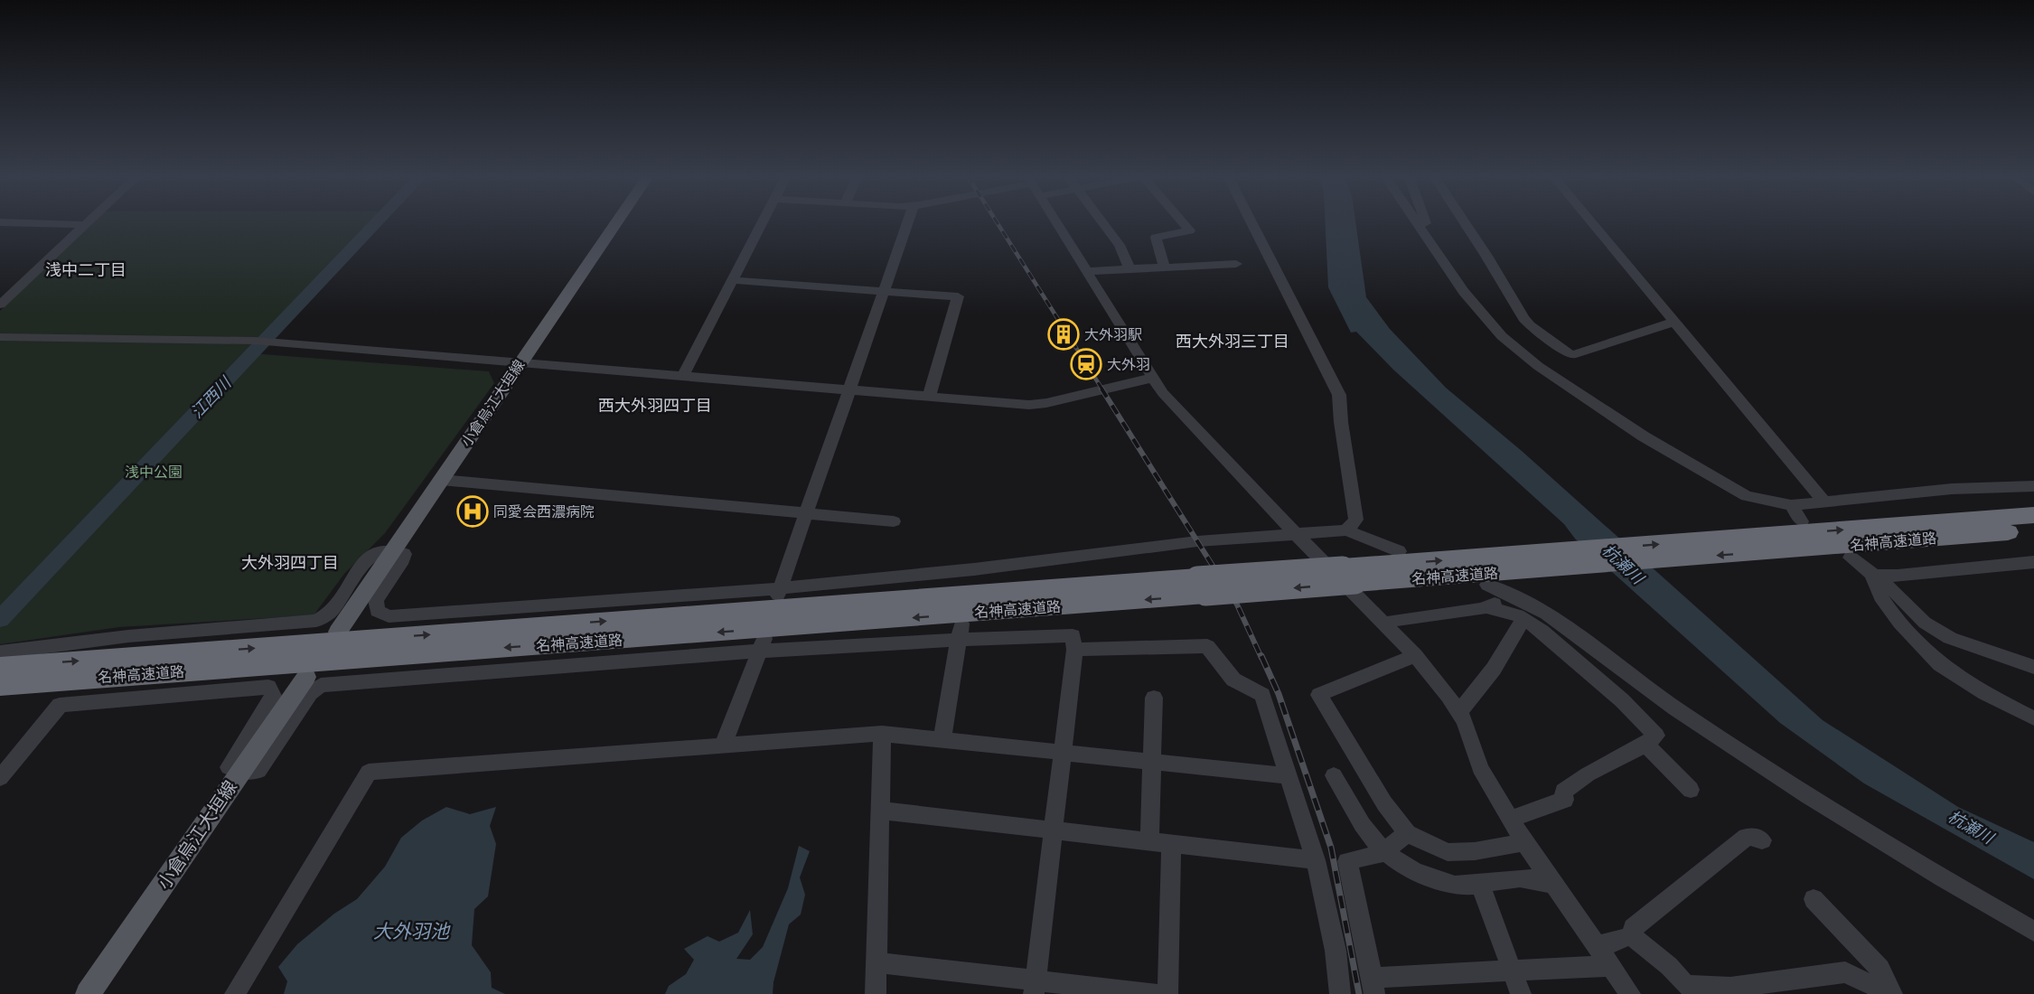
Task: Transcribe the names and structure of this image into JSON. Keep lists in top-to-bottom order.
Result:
{
  "streets": {
    "highway": ["名神高速道路"],
    "main road": ["小倉烏江大垣線"]
  },
  "districts": [
    "浅中二丁目",
    "西大外羽三丁目",
    "西大外羽四丁目",
    "大外羽四丁目"
  ],
  "water": ["江西川", "杭瀬川", "大外羽池"],
  "parks": ["浅中公園"],
  "places": {
    "building": ["大外羽駅"],
    "station": ["大外羽"],
    "hospital": ["同愛会西濃病院"]
  }
}
